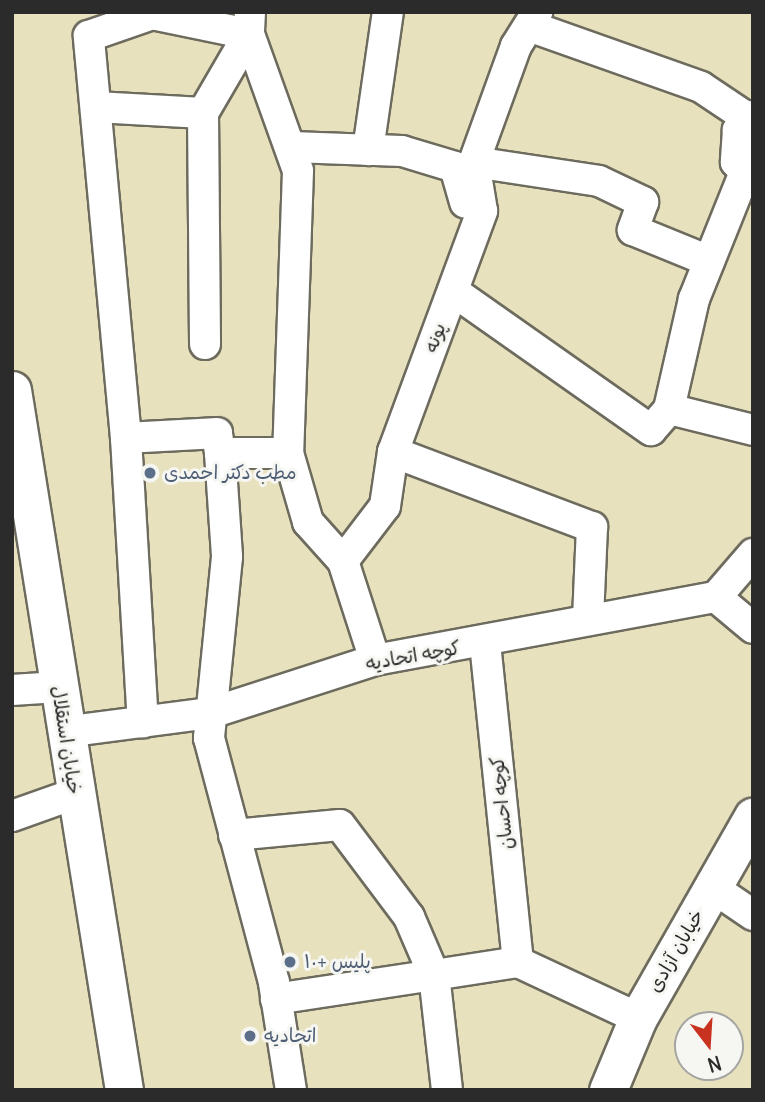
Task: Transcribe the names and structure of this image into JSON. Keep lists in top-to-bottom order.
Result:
{
  "streets": {
    "street": [
      "پونه",
      "کوچه اتحادیه",
      "خیابان استقلال",
      "کوچه احسان",
      "خیابان آزادی"
    ]
  },
  "crossings": [
    ["کوچه اتحادیه", "خیابان استقلال"],
    ["کوچه اتحادیه", "کوچه احسان"]
  ],
  "places": ["مطب دکتر احمدی", "پلیس +۱۰", "اتحادیه"],
  "north": "bottom"
}
